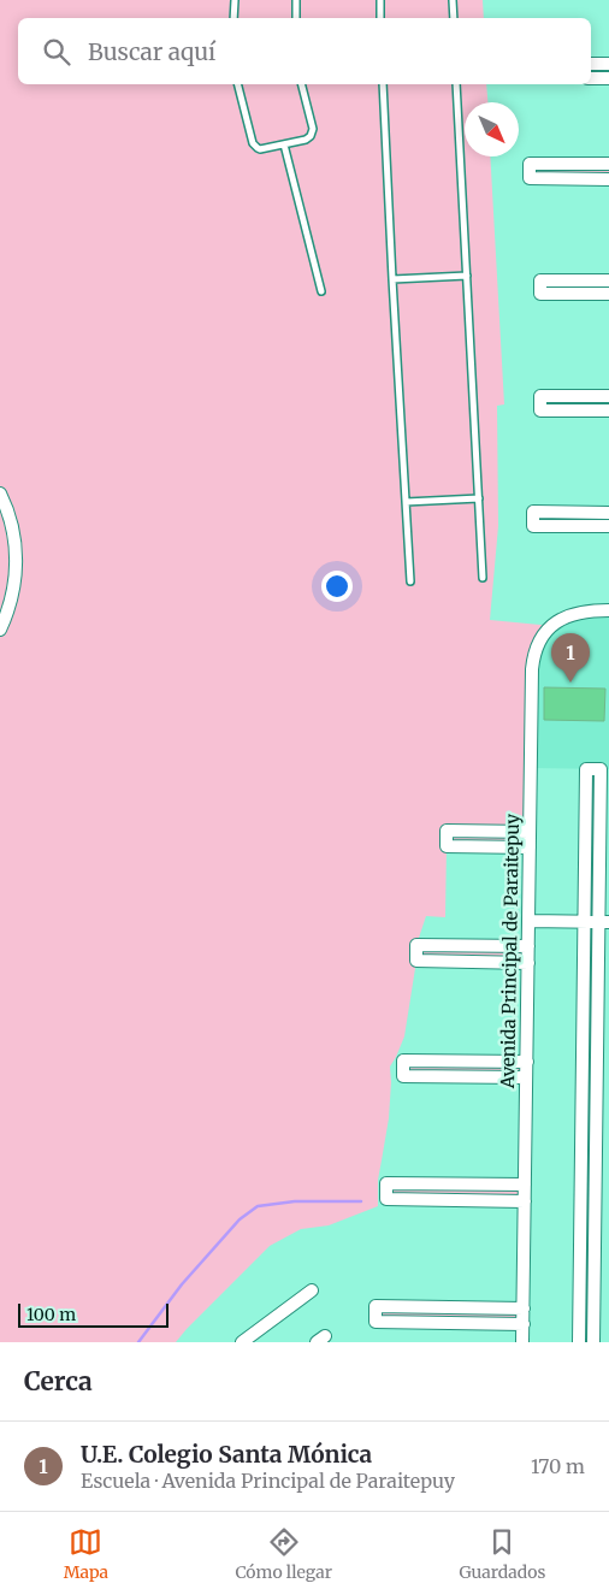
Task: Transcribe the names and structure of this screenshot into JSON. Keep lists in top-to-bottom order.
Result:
{
  "streets": {
    "street": ["Avenida Principal de Paraitepuy"]
  },
  "scale_bar": "100 m",
  "north": "bottom right",
  "page": {
    "search": "Buscar aquí",
    "pins": "1",
    "scale": "100 m",
    "heading": "Cerca",
    "list": [
      {
        "mark": "1",
        "name": "U.E. Colegio Santa Mónica",
        "note": "Escuela · Avenida Principal de Paraitepuy",
        "value": "170 m"
      }
    ],
    "nav": ["Mapa", "Cómo llegar", "Guardados"]
  }
}
